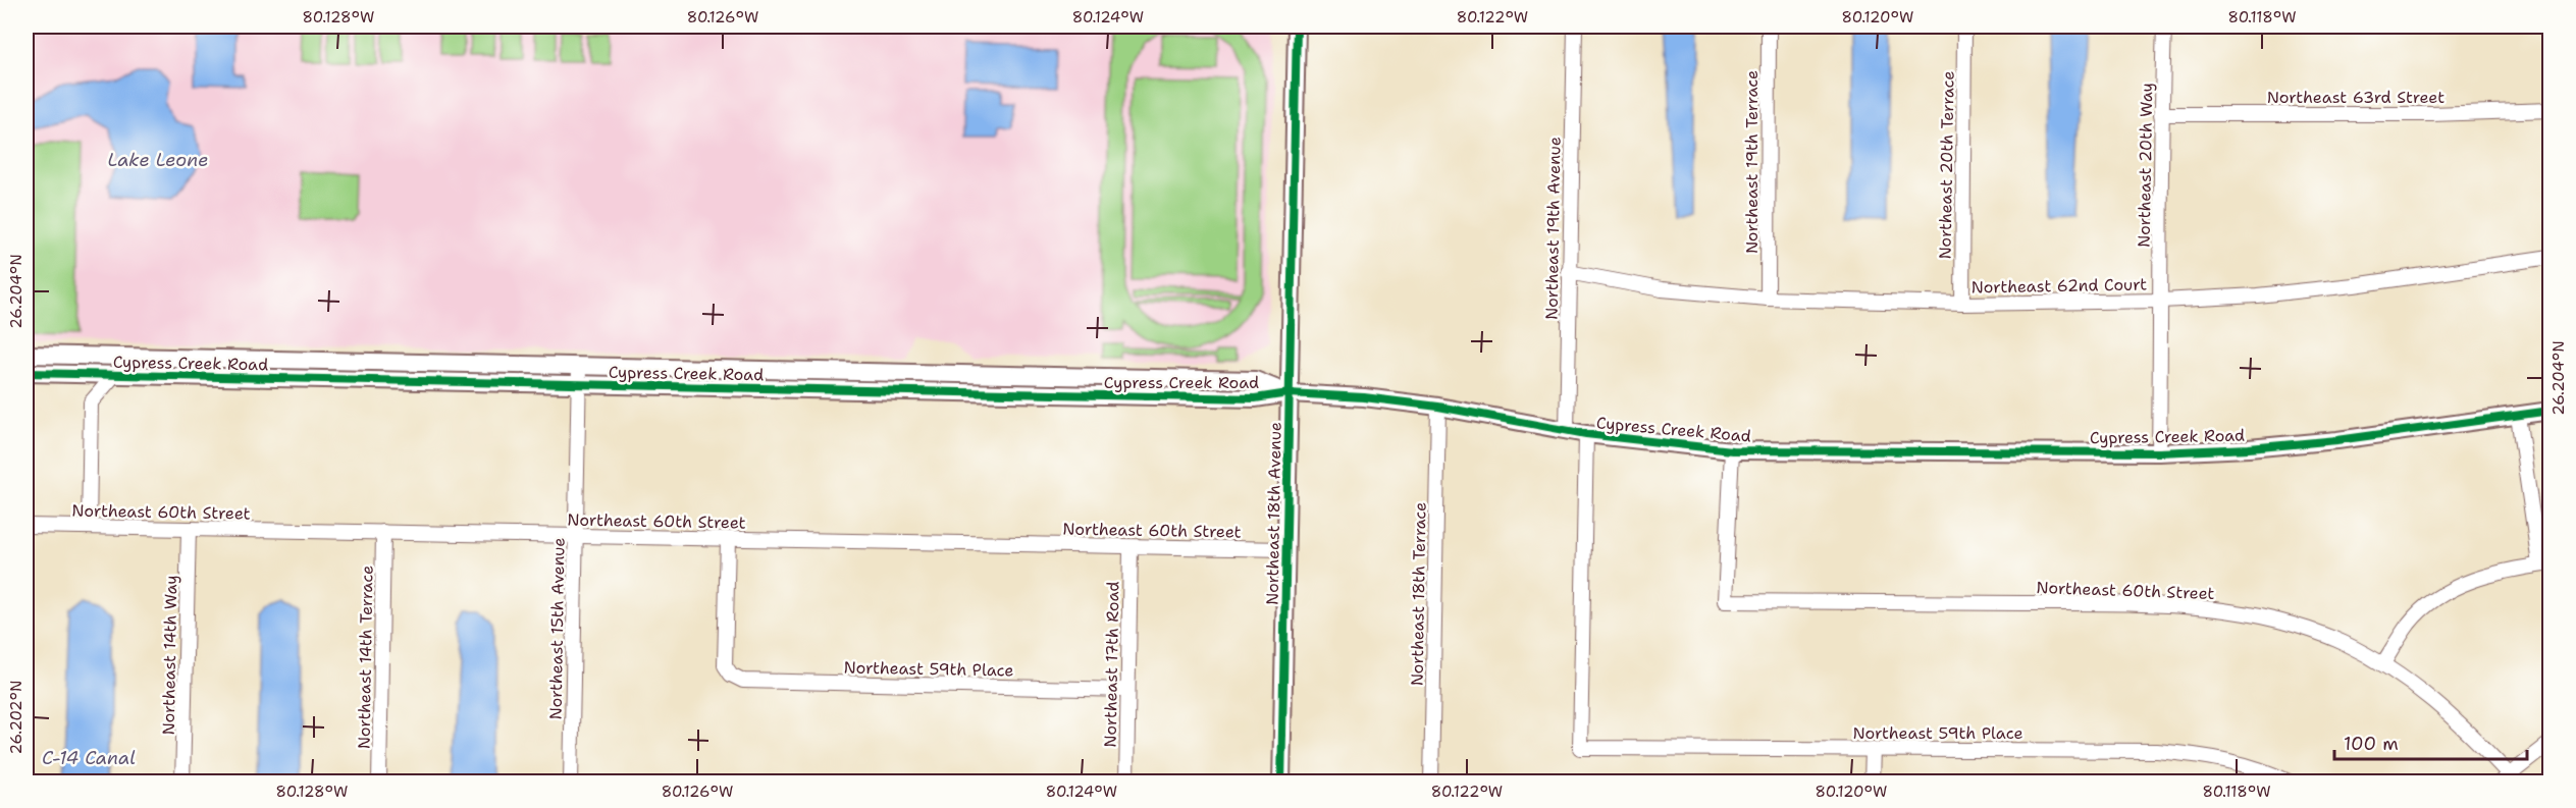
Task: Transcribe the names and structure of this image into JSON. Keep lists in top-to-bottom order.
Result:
{
  "streets": {
    "street": [
      "Northeast 63rd Street",
      "Northeast 19th Terrace",
      "Northeast 20th Terrace",
      "Northeast 20th Way",
      "Northeast 19th Avenue",
      "Northeast 62nd Court",
      "Cypress Creek Road",
      "Northeast 60th Street",
      "Northeast 18th Avenue",
      "Northeast 18th Terrace",
      "Northeast 15th Avenue",
      "Northeast 14th Way",
      "Northeast 14th Terrace",
      "Northeast 17th Road",
      "Northeast 59th Place"
    ]
  },
  "crossings": [
    ["Northeast 63rd Street", "Northeast 20th Way"],
    ["Northeast 19th Terrace", "Northeast 62nd Court"],
    ["Northeast 20th Terrace", "Northeast 62nd Court"],
    ["Northeast 20th Way", "Northeast 62nd Court"],
    ["Northeast 20th Way", "Cypress Creek Road"],
    ["Northeast 19th Avenue", "Northeast 62nd Court"],
    ["Northeast 19th Avenue", "Cypress Creek Road"],
    ["Cypress Creek Road", "Northeast 60th Street"],
    ["Cypress Creek Road", "Northeast 18th Avenue"],
    ["Cypress Creek Road", "Northeast 18th Terrace"],
    ["Cypress Creek Road", "Northeast 15th Avenue"],
    ["Cypress Creek Road", "Northeast 59th Place"],
    ["Northeast 60th Street", "Northeast 18th Avenue"],
    ["Northeast 60th Street", "Northeast 15th Avenue"],
    ["Northeast 60th Street", "Northeast 14th Way"],
    ["Northeast 60th Street", "Northeast 14th Terrace"],
    ["Northeast 60th Street", "Northeast 17th Road"],
    ["Northeast 60th Street", "Northeast 59th Place"],
    ["Northeast 17th Road", "Northeast 59th Place"]
  ],
  "water": ["Lake Leone", "C-14 Canal"],
  "scale_bar": "100 m",
  "coordinates": [
    "80.128°W",
    "80.126°W",
    "80.124°W",
    "80.122°W",
    "80.120°W",
    "80.118°W",
    "26.204°N",
    "26.202°N"
  ]
}
